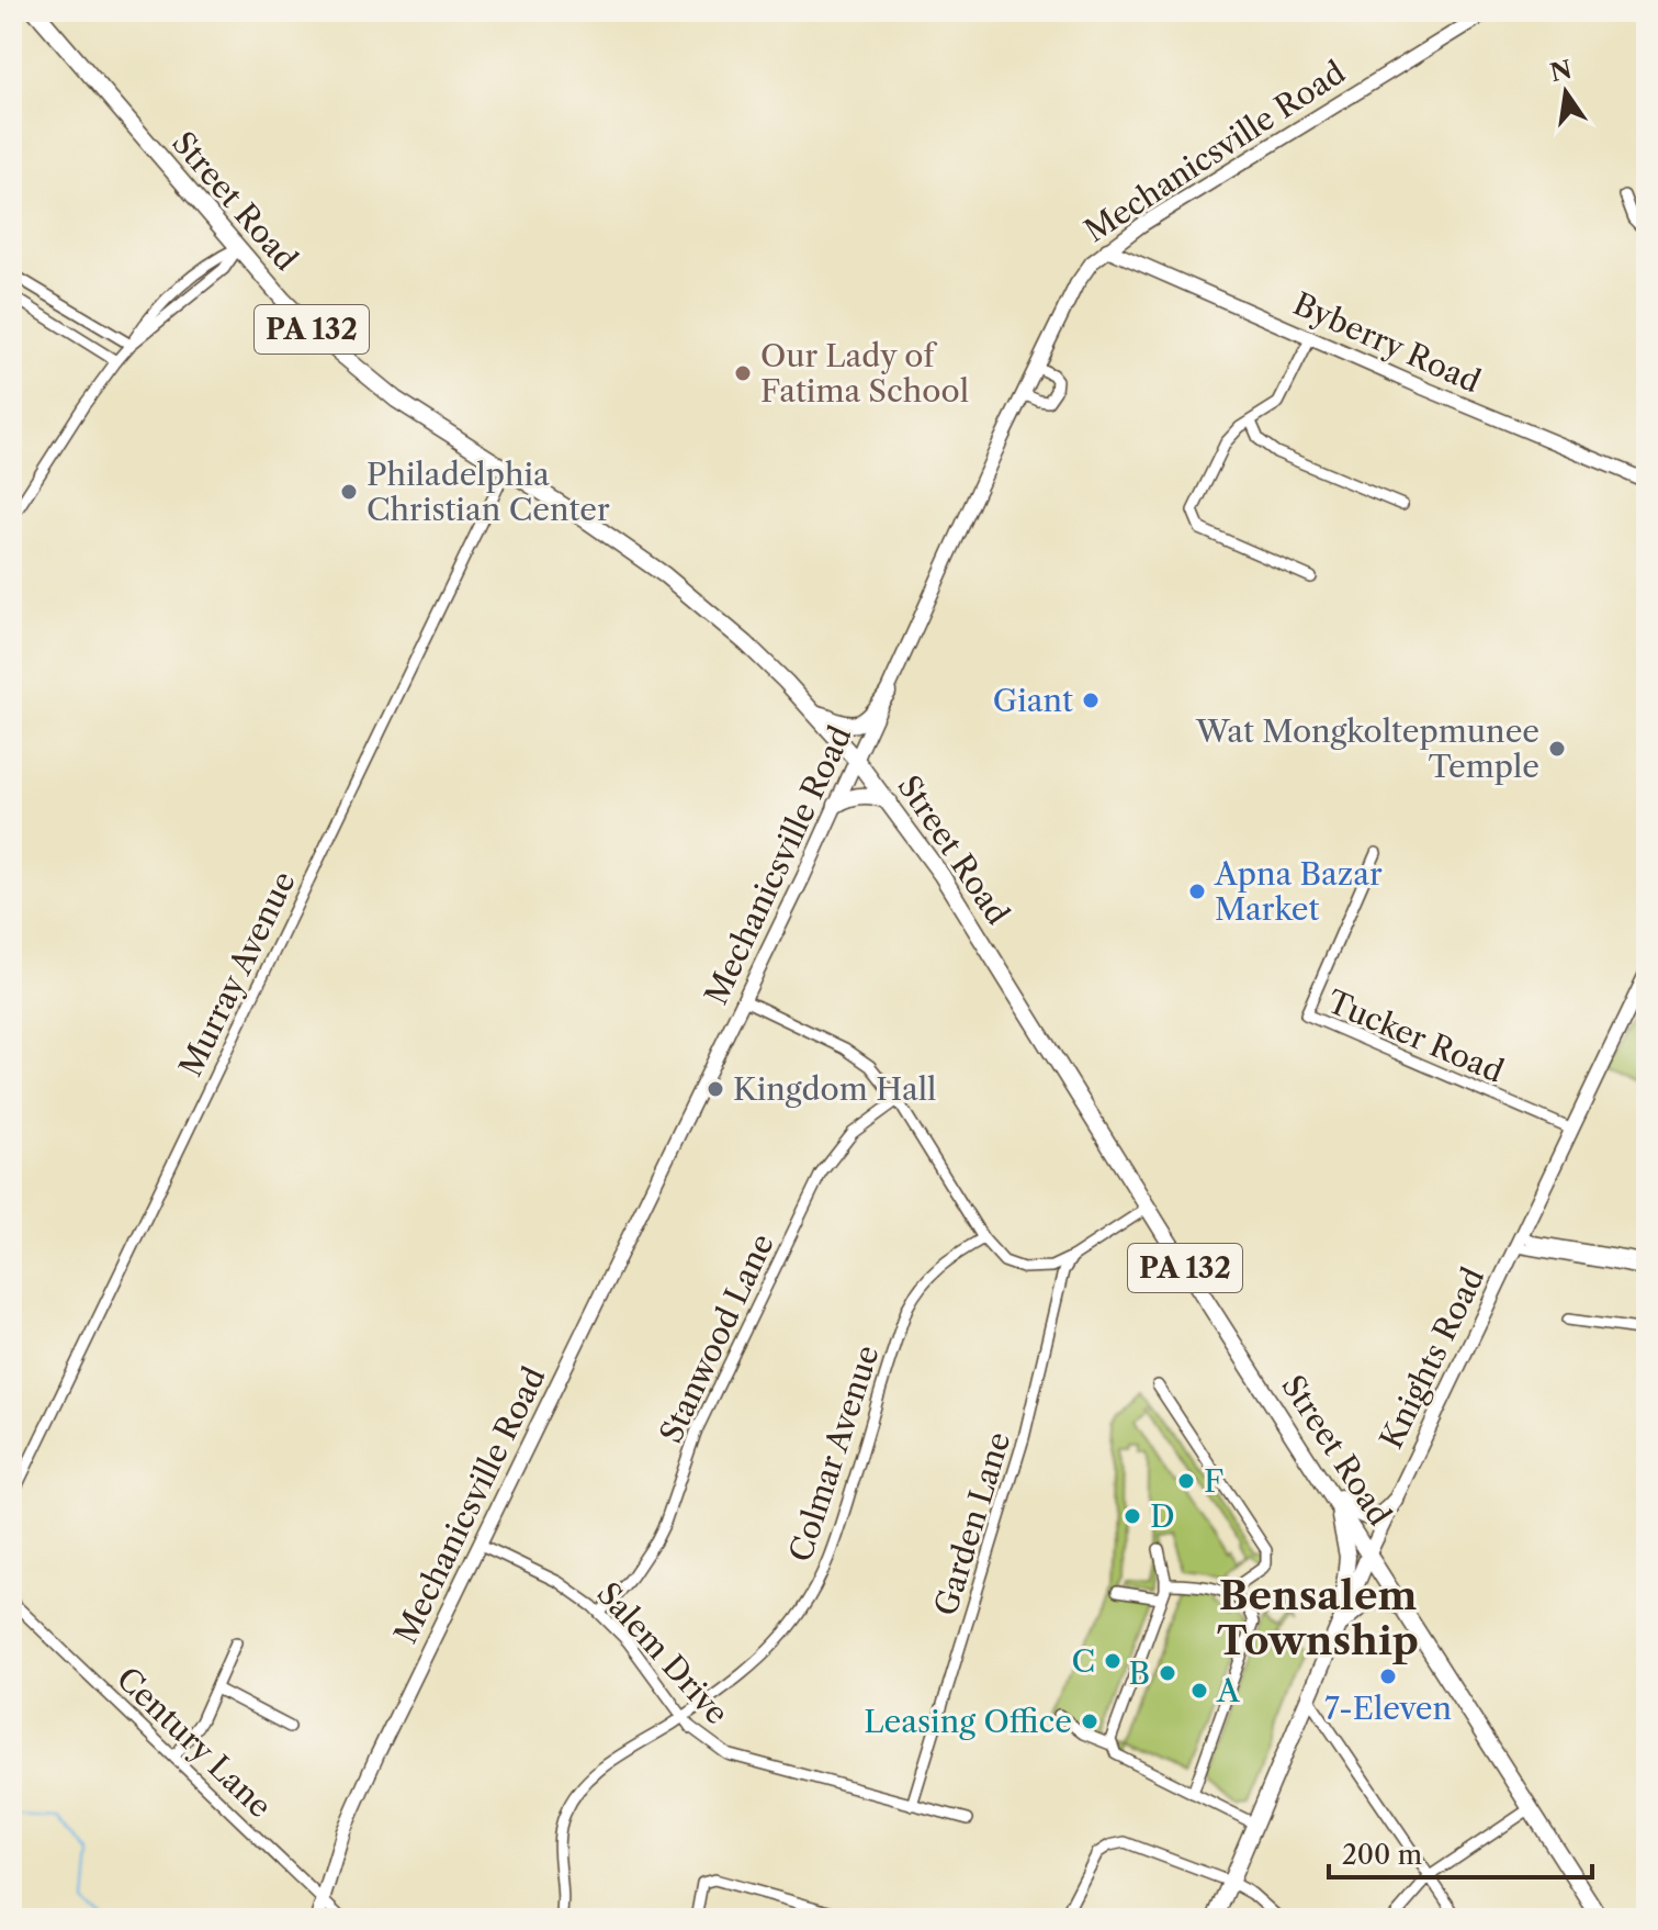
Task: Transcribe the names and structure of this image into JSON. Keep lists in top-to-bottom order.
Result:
{
  "streets": {
    "main road": ["Street Road", "PA 132", "Knights Road"],
    "street": [
      "Mechanicsville Road",
      "Byberry Road",
      "Murray Avenue",
      "Tucker Road",
      "Stanwood Lane",
      "Colmar Avenue",
      "Garden Lane",
      "Salem Drive",
      "Century Lane"
    ]
  },
  "crossings": [
    ["Mechanicsville Road", "Street Road"],
    ["Mechanicsville Road", "Byberry Road"],
    ["Mechanicsville Road", "Salem Drive"],
    ["Mechanicsville Road", "Century Lane"],
    ["Street Road", "Murray Avenue"],
    ["Street Road", "Knights Road"],
    ["Tucker Road", "Knights Road"],
    ["Stanwood Lane", "Salem Drive"],
    ["Colmar Avenue", "Salem Drive"],
    ["Garden Lane", "Salem Drive"]
  ],
  "districts": ["Bensalem Township"],
  "places": [
    "Our Lady of Fatima School",
    "Philadelphia Christian Center",
    "Giant",
    "Wat Mongkoltepmunee Temple",
    "Apna Bazar Market",
    "Kingdom Hall",
    "F",
    "D",
    "C",
    "B",
    "7-Eleven",
    "A",
    "Leasing Office"
  ],
  "scale_bar": "200 m",
  "north": "top"
}
